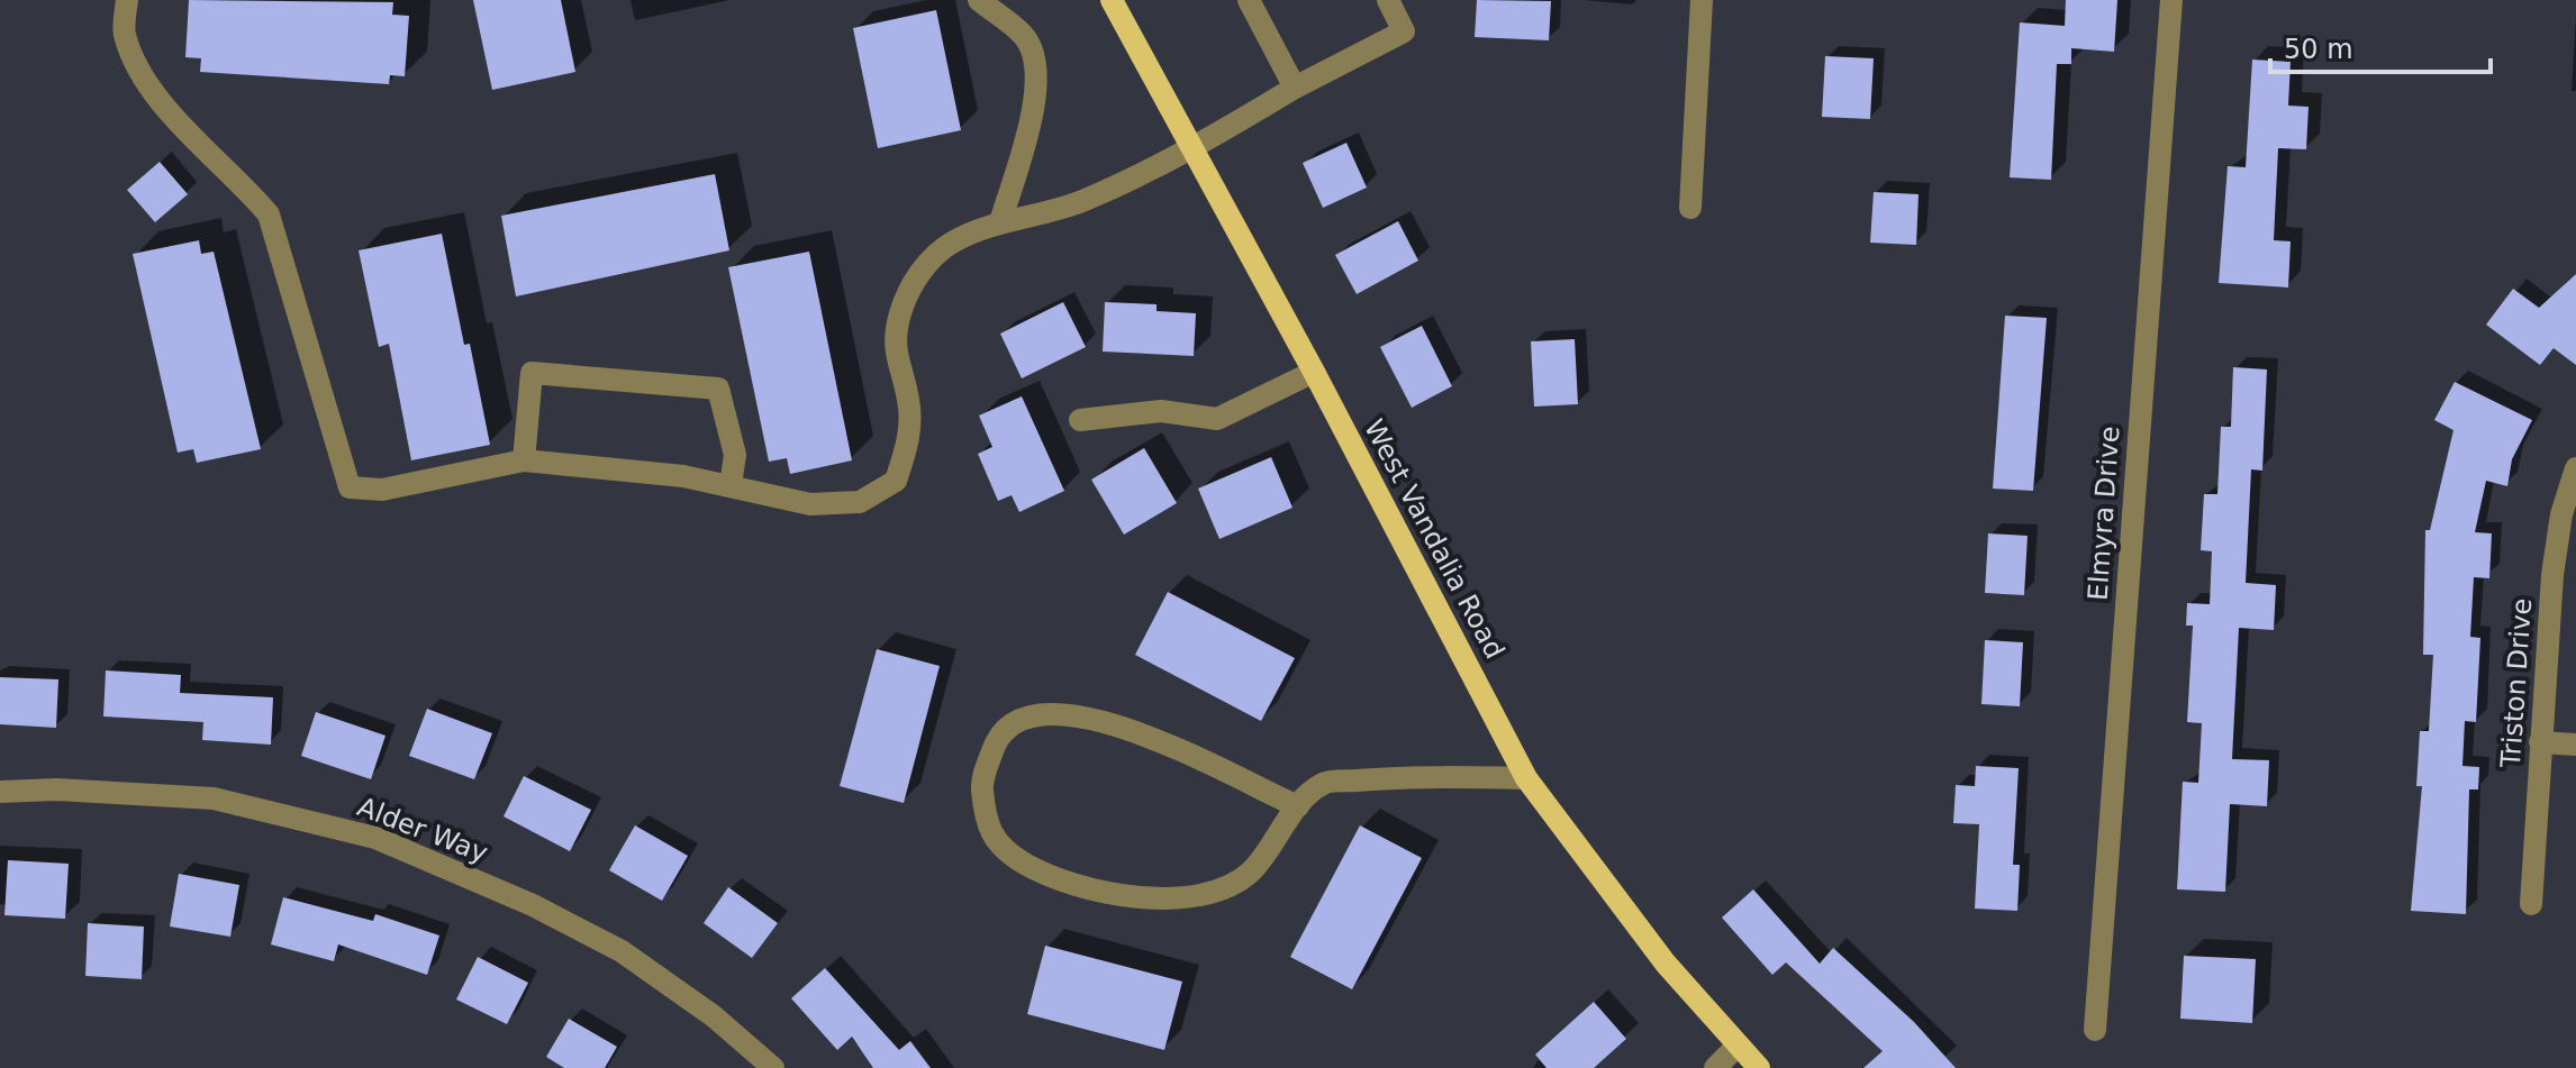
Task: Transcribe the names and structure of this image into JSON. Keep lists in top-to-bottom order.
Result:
{
  "streets": {
    "main road": ["West Vandalia Road"],
    "street": ["Elmyra Drive", "Triston Drive", "Alder Way"]
  },
  "scale_bar": "50 m"
}
